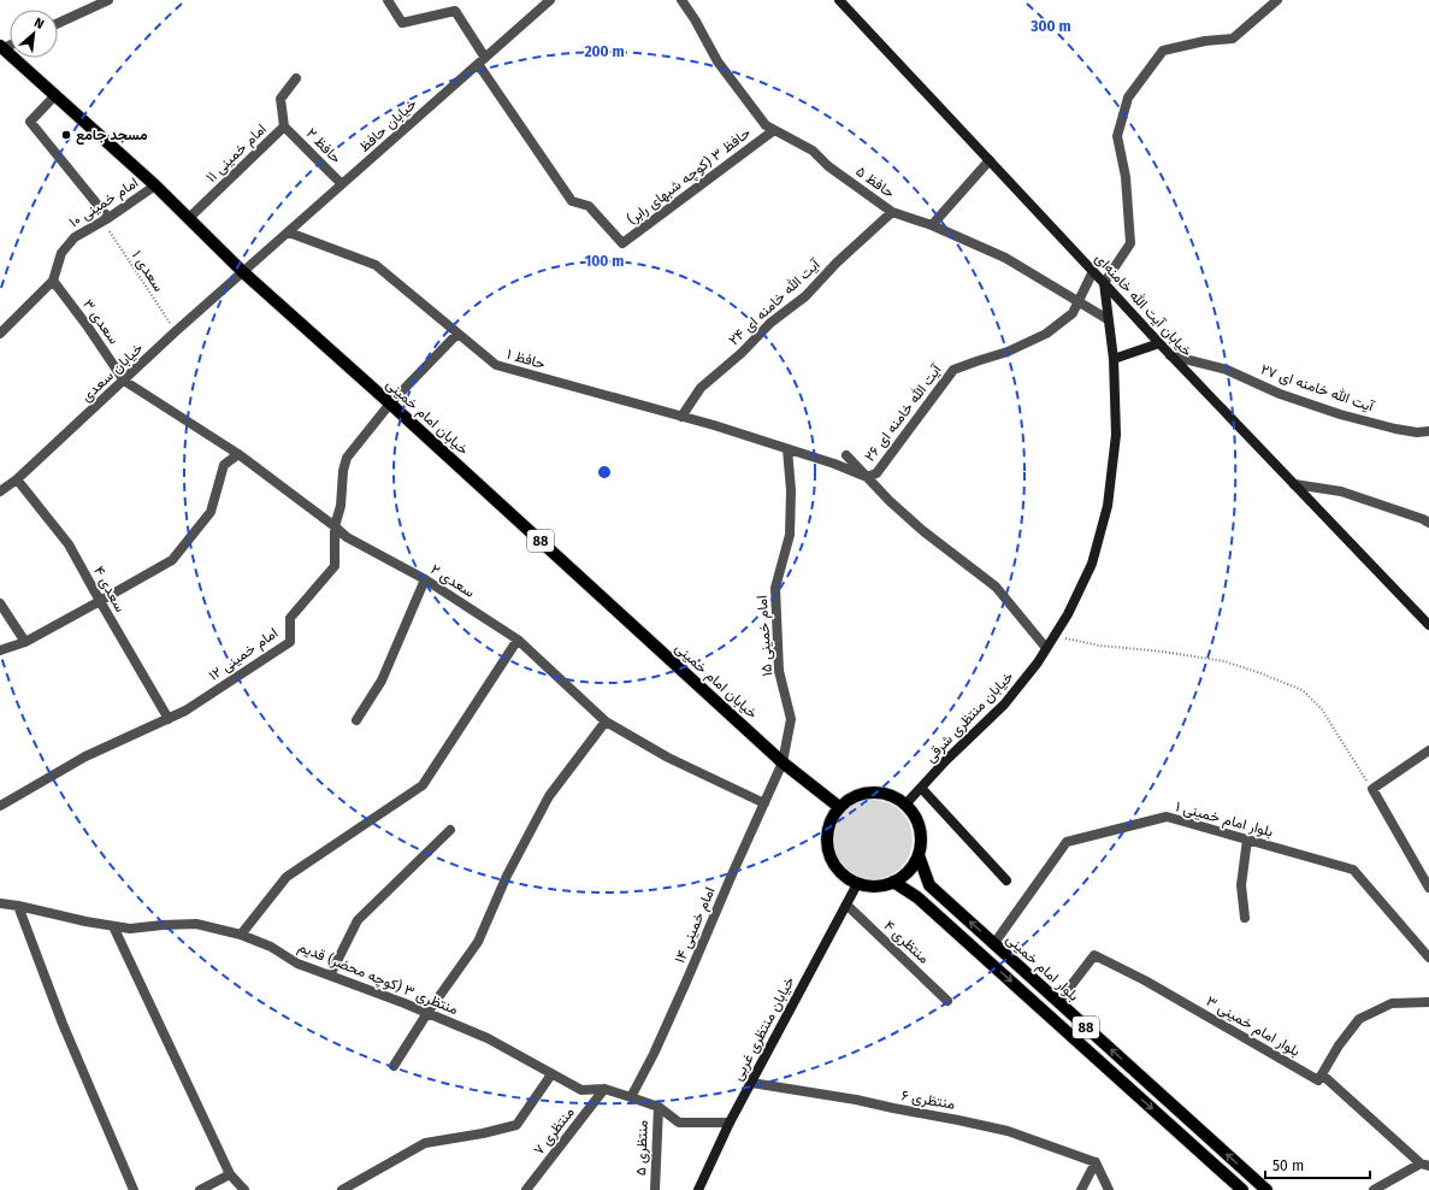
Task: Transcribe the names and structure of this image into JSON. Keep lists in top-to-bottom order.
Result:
{
  "streets": {
    "main road": [
      "خیابان آیت الله خامنه‌ای",
      "خیابان امام خمینی",
      "88",
      "خیابان منتظری شرقی",
      "بلوار امام خمینی",
      "خیابان منتظری غربی"
    ],
    "street": [
      "خیابان حافظ",
      "حافظ ۲",
      "امام خمینی ۱۱",
      "حافظ ۳ (کوچه شبهای رابر)",
      "حافظ ۵",
      "امام خمینی ۱۰",
      "آیت الله خامنه ای ۲۴",
      "سعدی ۳",
      "حافظ ۱",
      "خیابان سعدی",
      "آیت الله خامنه ای ۲۷",
      "آیت الله خامنه ای ۲۶",
      "سعدی ۲",
      "سعدی ۴",
      "امام خمینی ۱۵",
      "امام خمینی ۱۲",
      "بلوار امام خمینی ۱",
      "امام خمینی ۱۴",
      "منتظری ۴",
      "منتظری ۳ (کوچه محضر) قدیم",
      "بلوار امام خمینی ۳",
      "منتظری ۶",
      "منتظری ۷",
      "منتظری ۵"
    ],
    "path": ["سعدی ۱"]
  },
  "crossings": [
    ["خیابان حافظ", "حافظ ۲"],
    ["خیابان حافظ", "حافظ ۳ (کوچه شبهای رابر)"],
    ["خیابان حافظ", "حافظ ۱"],
    ["خیابان حافظ", "خیابان سعدی"],
    ["خیابان حافظ", "خیابان امام خمینی"],
    ["حافظ ۲", "امام خمینی ۱۱"],
    ["امام خمینی ۱۱", "خیابان امام خمینی"],
    ["حافظ ۳ (کوچه شبهای رابر)", "حافظ ۵"],
    ["حافظ ۵", "آیت الله خامنه ای ۲۴"],
    ["حافظ ۵", "خیابان منتظری شرقی"],
    ["امام خمینی ۱۰", "سعدی ۱"],
    ["امام خمینی ۱۰", "سعدی ۳"],
    ["امام خمینی ۱۰", "خیابان امام خمینی"],
    ["سعدی ۱", "خیابان سعدی"],
    ["آیت الله خامنه ای ۲۴", "حافظ ۱"],
    ["خیابان آیت الله خامنه‌ای", "آیت الله خامنه ای ۲۷"],
    ["خیابان آیت الله خامنه‌ای", "آیت الله خامنه ای ۲۶"],
    ["خیابان آیت الله خامنه‌ای", "خیابان منتظری شرقی"],
    ["سعدی ۳", "خیابان سعدی"],
    ["سعدی ۳", "سعدی ۲"],
    ["حافظ ۱", "آیت الله خامنه ای ۲۶"],
    ["حافظ ۱", "امام خمینی ۱۵"],
    ["حافظ ۱", "امام خمینی ۱۲"],
    ["خیابان سعدی", "خیابان امام خمینی"],
    ["خیابان سعدی", "سعدی ۲"],
    ["خیابان سعدی", "سعدی ۴"],
    ["آیت الله خامنه ای ۲۶", "امام خمینی ۱۵"],
    ["خیابان امام خمینی", "88"],
    ["خیابان امام خمینی", "امام خمینی ۱۵"],
    ["خیابان امام خمینی", "امام خمینی ۱۲"],
    ["خیابان امام خمینی", "خیابان منتظری شرقی"],
    ["خیابان امام خمینی", "امام خمینی ۱۴"],
    ["خیابان امام خمینی", "بلوار امام خمینی"],
    ["خیابان امام خمینی", "خیابان منتظری غربی"],
    ["88", "خیابان منتظری شرقی"],
    ["88", "بلوار امام خمینی"],
    ["88", "خیابان منتظری غربی"],
    ["سعدی ۲", "امام خمینی ۱۲"],
    ["سعدی ۲", "امام خمینی ۱۴"],
    ["سعدی ۴", "امام خمینی ۱۲"],
    ["امام خمینی ۱۵", "امام خمینی ۱۴"],
    ["خیابان منتظری شرقی", "بلوار امام خمینی"],
    ["خیابان منتظری شرقی", "خیابان منتظری غربی"],
    ["بلوار امام خمینی ۱", "بلوار امام خمینی"],
    ["امام خمینی ۱۴", "منتظری ۳ (کوچه محضر) قدیم"],
    ["منتظری ۴", "خیابان منتظری غربی"],
    ["بلوار امام خمینی", "بلوار امام خمینی ۳"],
    ["بلوار امام خمینی", "خیابان منتظری غربی"],
    ["منتظری ۳ (کوچه محضر) قدیم", "خیابان منتظری غربی"],
    ["منتظری ۳ (کوچه محضر) قدیم", "منتظری ۷"],
    ["منتظری ۳ (کوچه محضر) قدیم", "منتظری ۵"],
    ["خیابان منتظری غربی", "منتظری ۶"]
  ],
  "places": ["مسجد جامع"],
  "scale_bar": "50 m",
  "north": "top right",
  "rings": ["300 m", "200 m", "100 m"]
}
